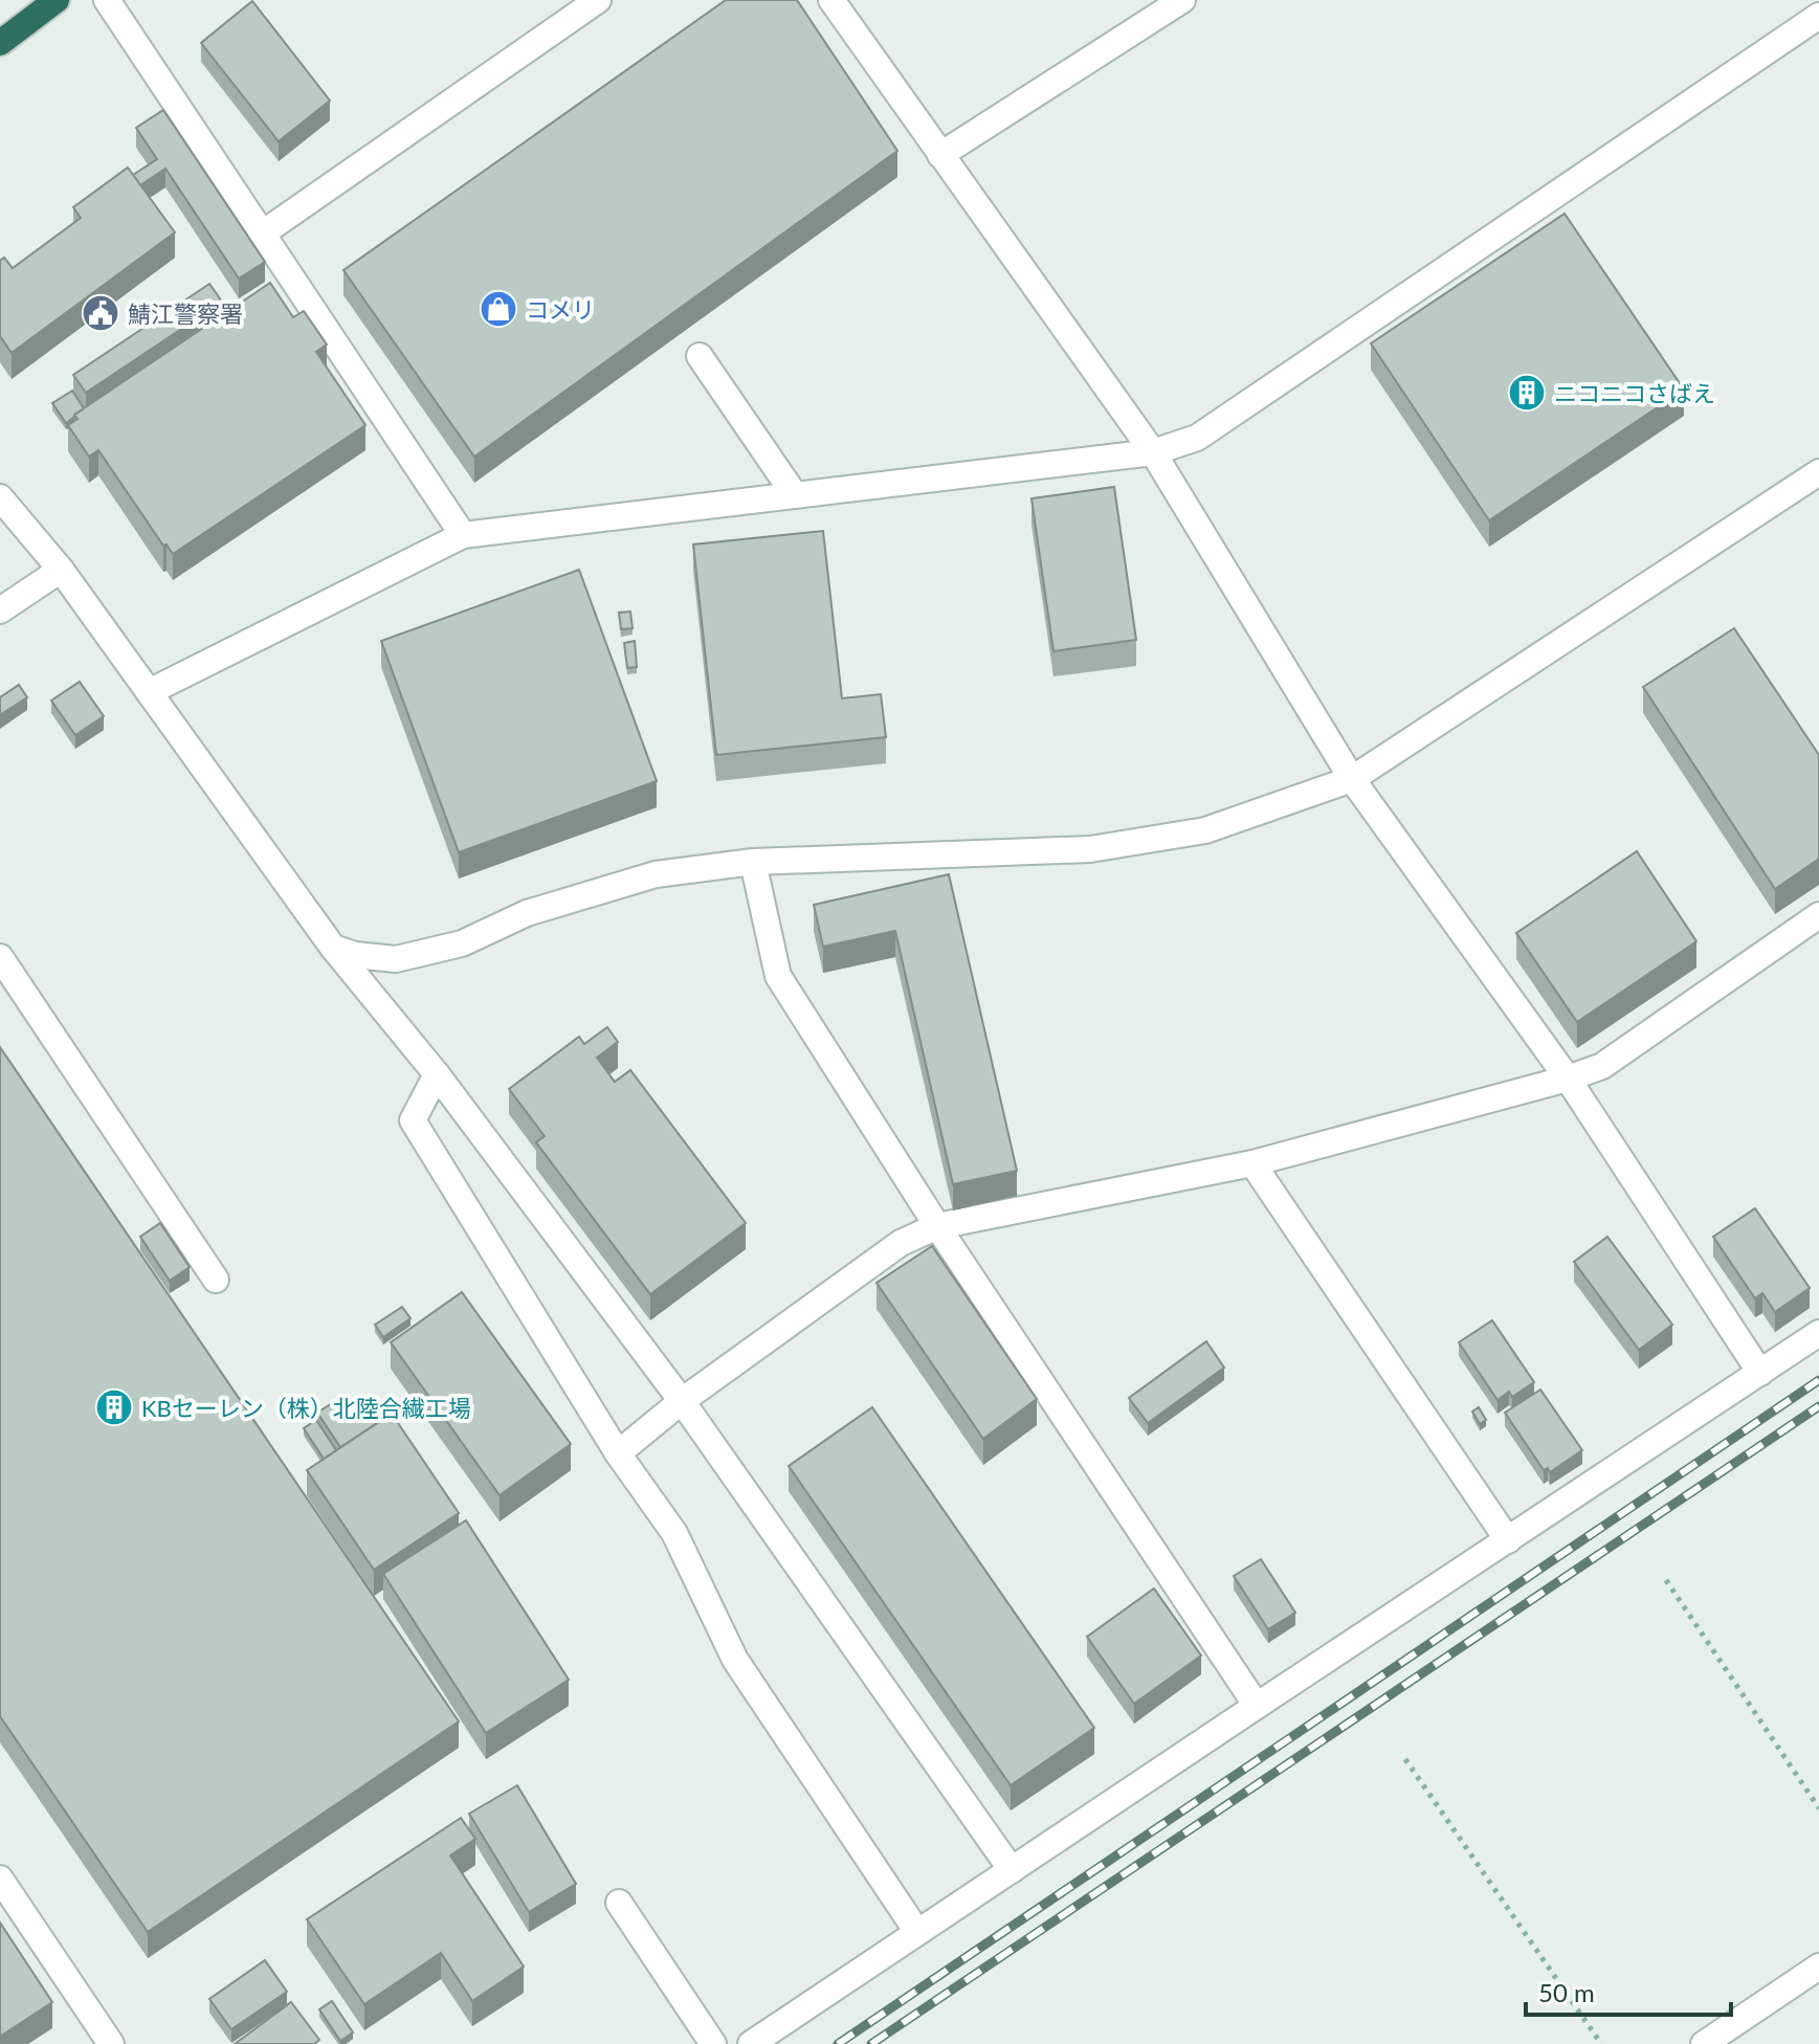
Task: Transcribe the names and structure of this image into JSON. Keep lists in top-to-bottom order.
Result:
{
  "places": {
    "shop": ["コメリ"],
    "public building": ["鯖江警察署"],
    "building": ["ニコニコさばえ", "KBセーレン（株）北陸合繊工場"]
  },
  "scale_bar": "50 m"
}
